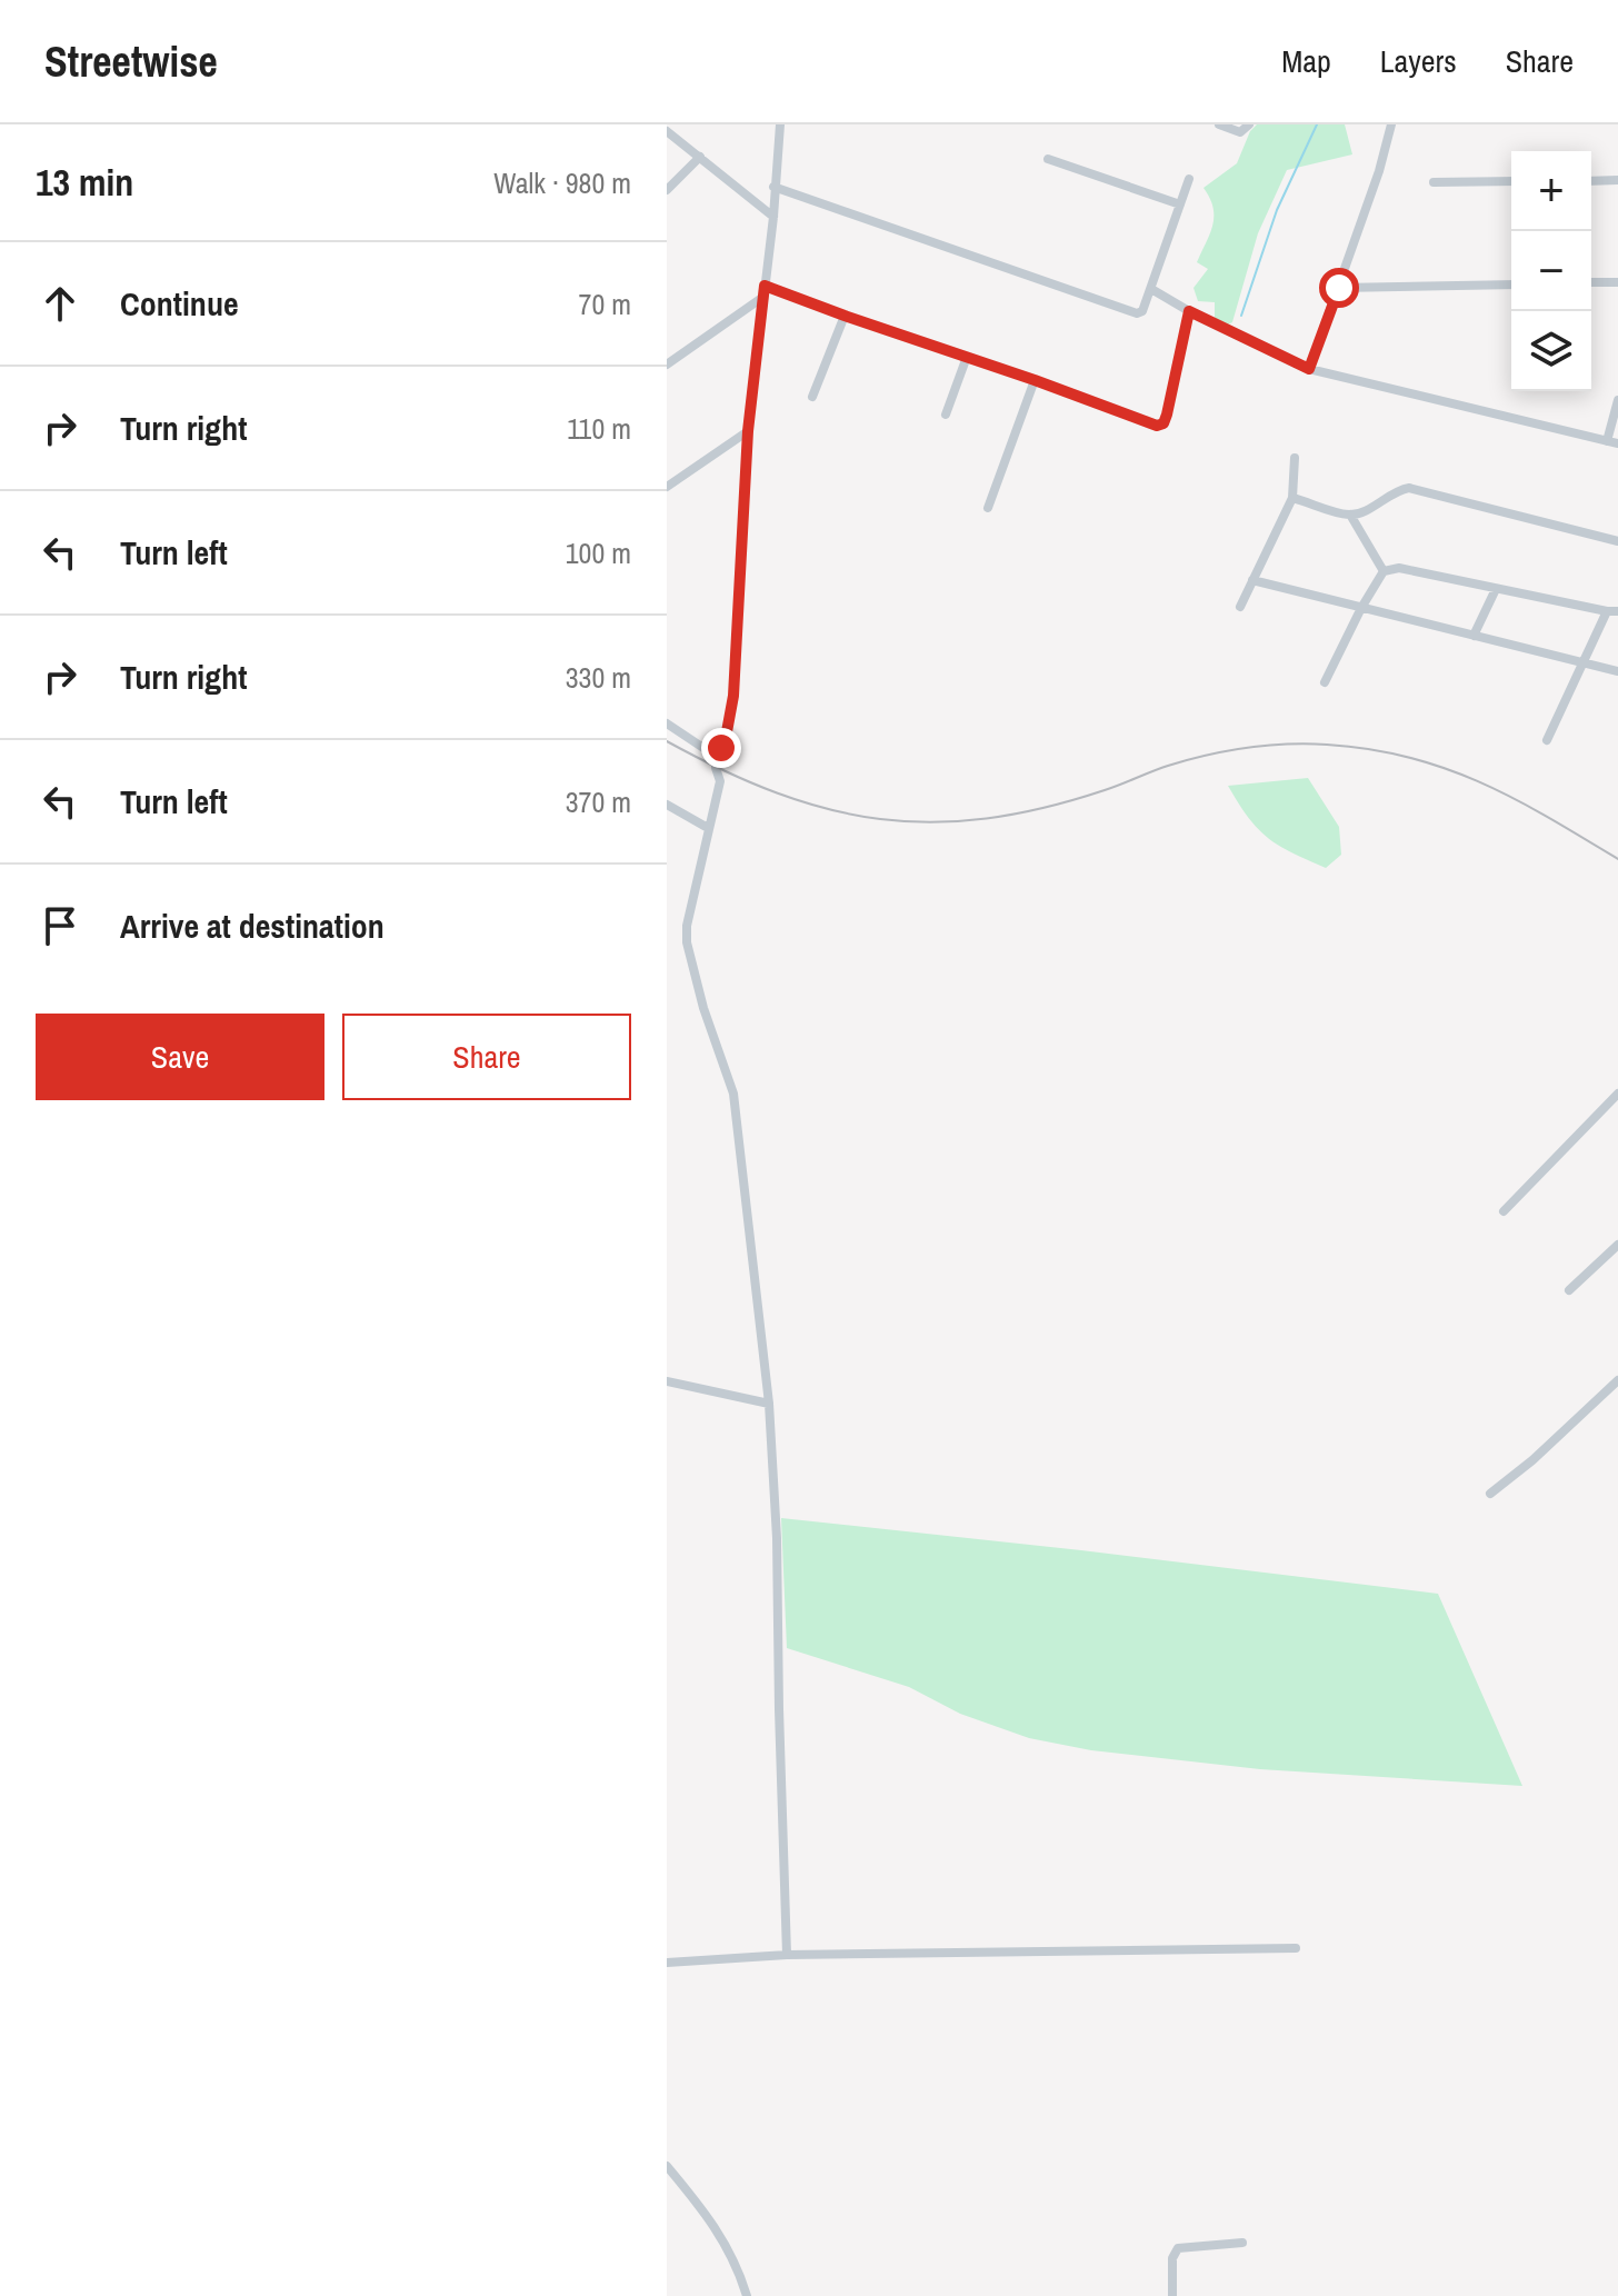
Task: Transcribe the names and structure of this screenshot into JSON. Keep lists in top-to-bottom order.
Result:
{
  "page": {
    "header": "Streetwise",
    "nav": ["Map", "Layers", "Share"],
    "heading": ["13 min", "Walk · 980 m"],
    "map_buttons": ["+", "−"],
    "list": [
      ["Continue", "70 m"],
      ["Turn right", "110 m"],
      ["Turn left", "100 m"],
      ["Turn right", "330 m"],
      ["Turn left", "370 m"],
      "Arrive at destination"
    ],
    "buttons": ["Save", "Share"]
  }
}
